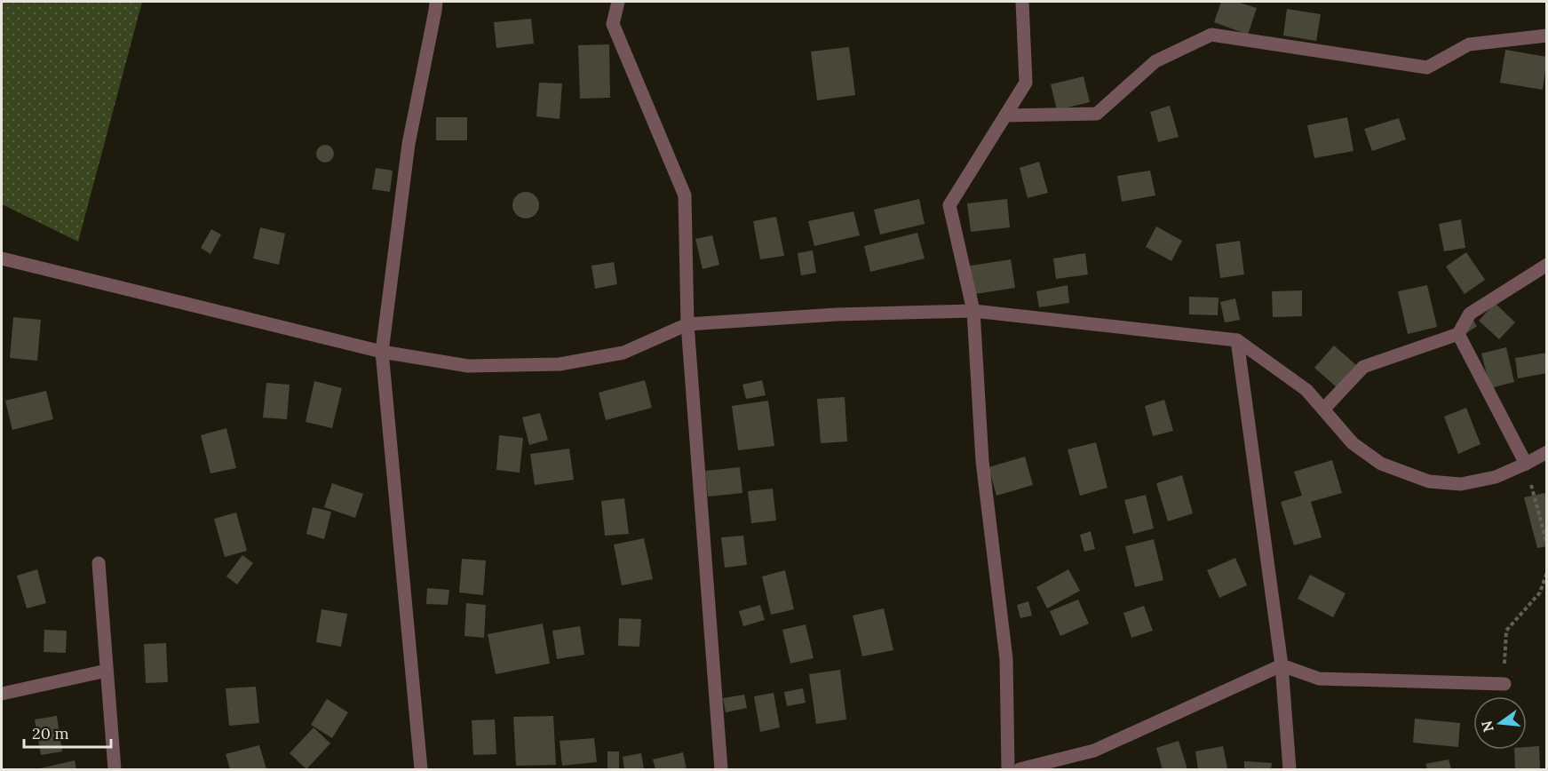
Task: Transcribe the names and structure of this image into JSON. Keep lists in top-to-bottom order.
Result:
{
  "scale_bar": "20 m",
  "north": "left"
}
